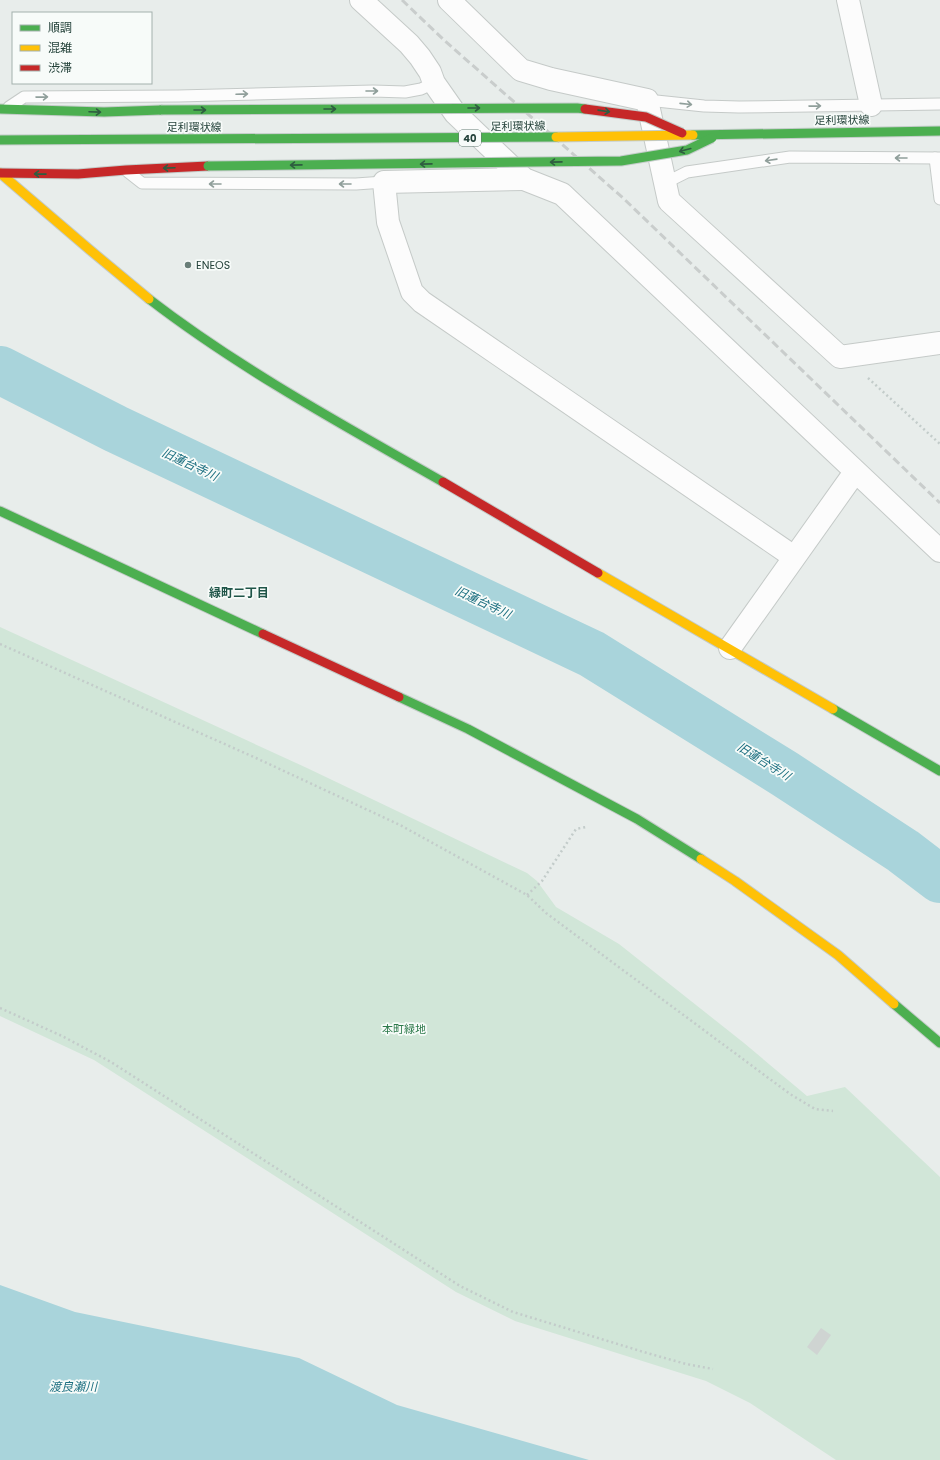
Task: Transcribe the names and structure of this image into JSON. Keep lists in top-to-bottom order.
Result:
{
  "streets": {
    "main road": ["足利環状線", "40"]
  },
  "districts": ["緑町二丁目"],
  "water": ["旧蓮台寺川", "渡良瀬川"],
  "parks": ["本町緑地"],
  "places": ["ENEOS"],
  "legend": ["順調", "混雑", "渋滞"]
}
